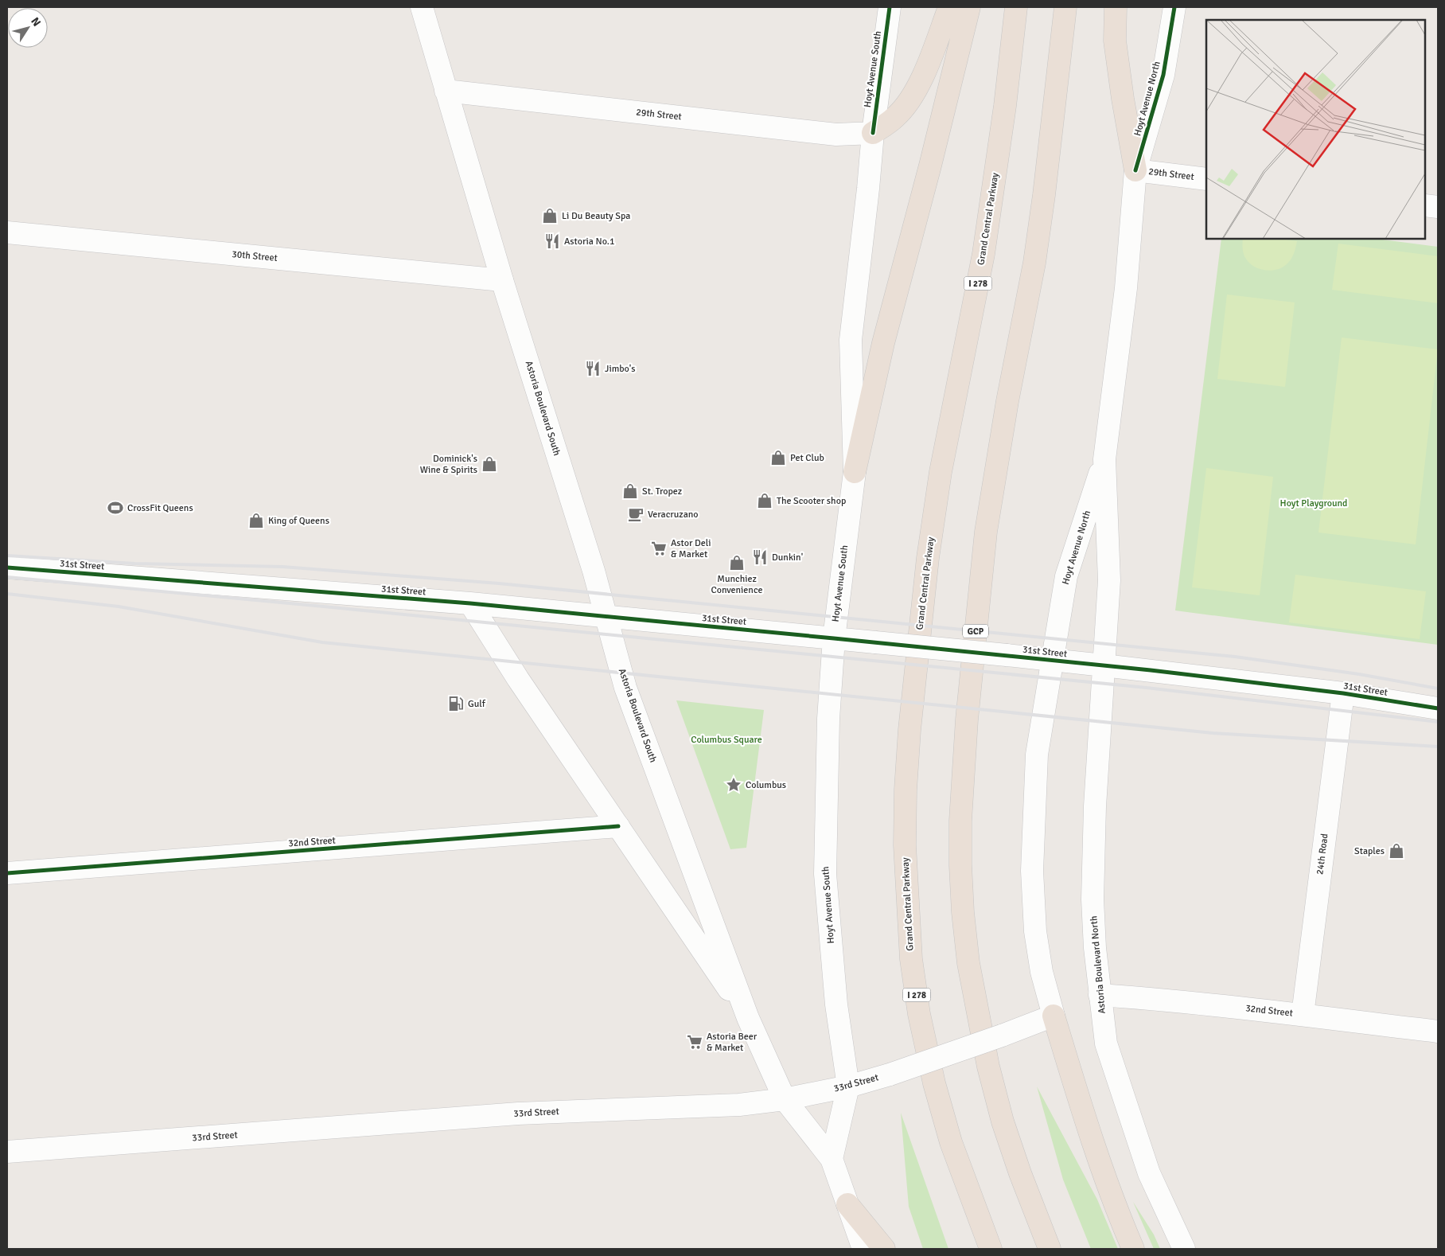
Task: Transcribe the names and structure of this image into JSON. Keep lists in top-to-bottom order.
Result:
{
  "streets": {
    "highway": ["Grand Central Parkway", "I 278", "GCP"],
    "main road": [
      "Hoyt Avenue South",
      "Hoyt Avenue North",
      "29th Street",
      "30th Street",
      "Astoria Boulevard South",
      "31st Street",
      "32nd Street",
      "24th Road",
      "Astoria Boulevard North",
      "33rd Street"
    ]
  },
  "crossings": [
    ["Hoyt Avenue South", "29th Street"],
    ["Hoyt Avenue South", "Astoria Boulevard South"],
    ["Hoyt Avenue South", "31st Street"],
    ["Hoyt Avenue South", "33rd Street"],
    ["Hoyt Avenue North", "29th Street"],
    ["Hoyt Avenue North", "31st Street"],
    ["Hoyt Avenue North", "Astoria Boulevard North"],
    ["29th Street", "Astoria Boulevard South"],
    ["30th Street", "Astoria Boulevard South"],
    ["Astoria Boulevard South", "31st Street"],
    ["Astoria Boulevard South", "33rd Street"],
    ["31st Street", "24th Road"],
    ["31st Street", "Astoria Boulevard North"],
    ["32nd Street", "24th Road"],
    ["32nd Street", "Astoria Boulevard North"]
  ],
  "parks": ["Hoyt Playground", "Columbus Square"],
  "places": {
    "shop": [
      "Li Du Beauty Spa",
      "Pet Club",
      "Dominick's Wine & Spirits",
      "St. Tropez",
      "The Scooter shop",
      "King of Queens",
      "Munchiez Convenience",
      "Staples"
    ],
    "restaurant": ["Astoria No.1", "Jimbo's", "Dunkin'"],
    "sports": ["CrossFit Queens"],
    "cafe": ["Veracruzano"],
    "supermarket": ["Astor Deli & Market", "Astoria Beer & Market"],
    "fuel station": ["Gulf"],
    "place": ["Columbus"]
  },
  "north": "top right"
}
